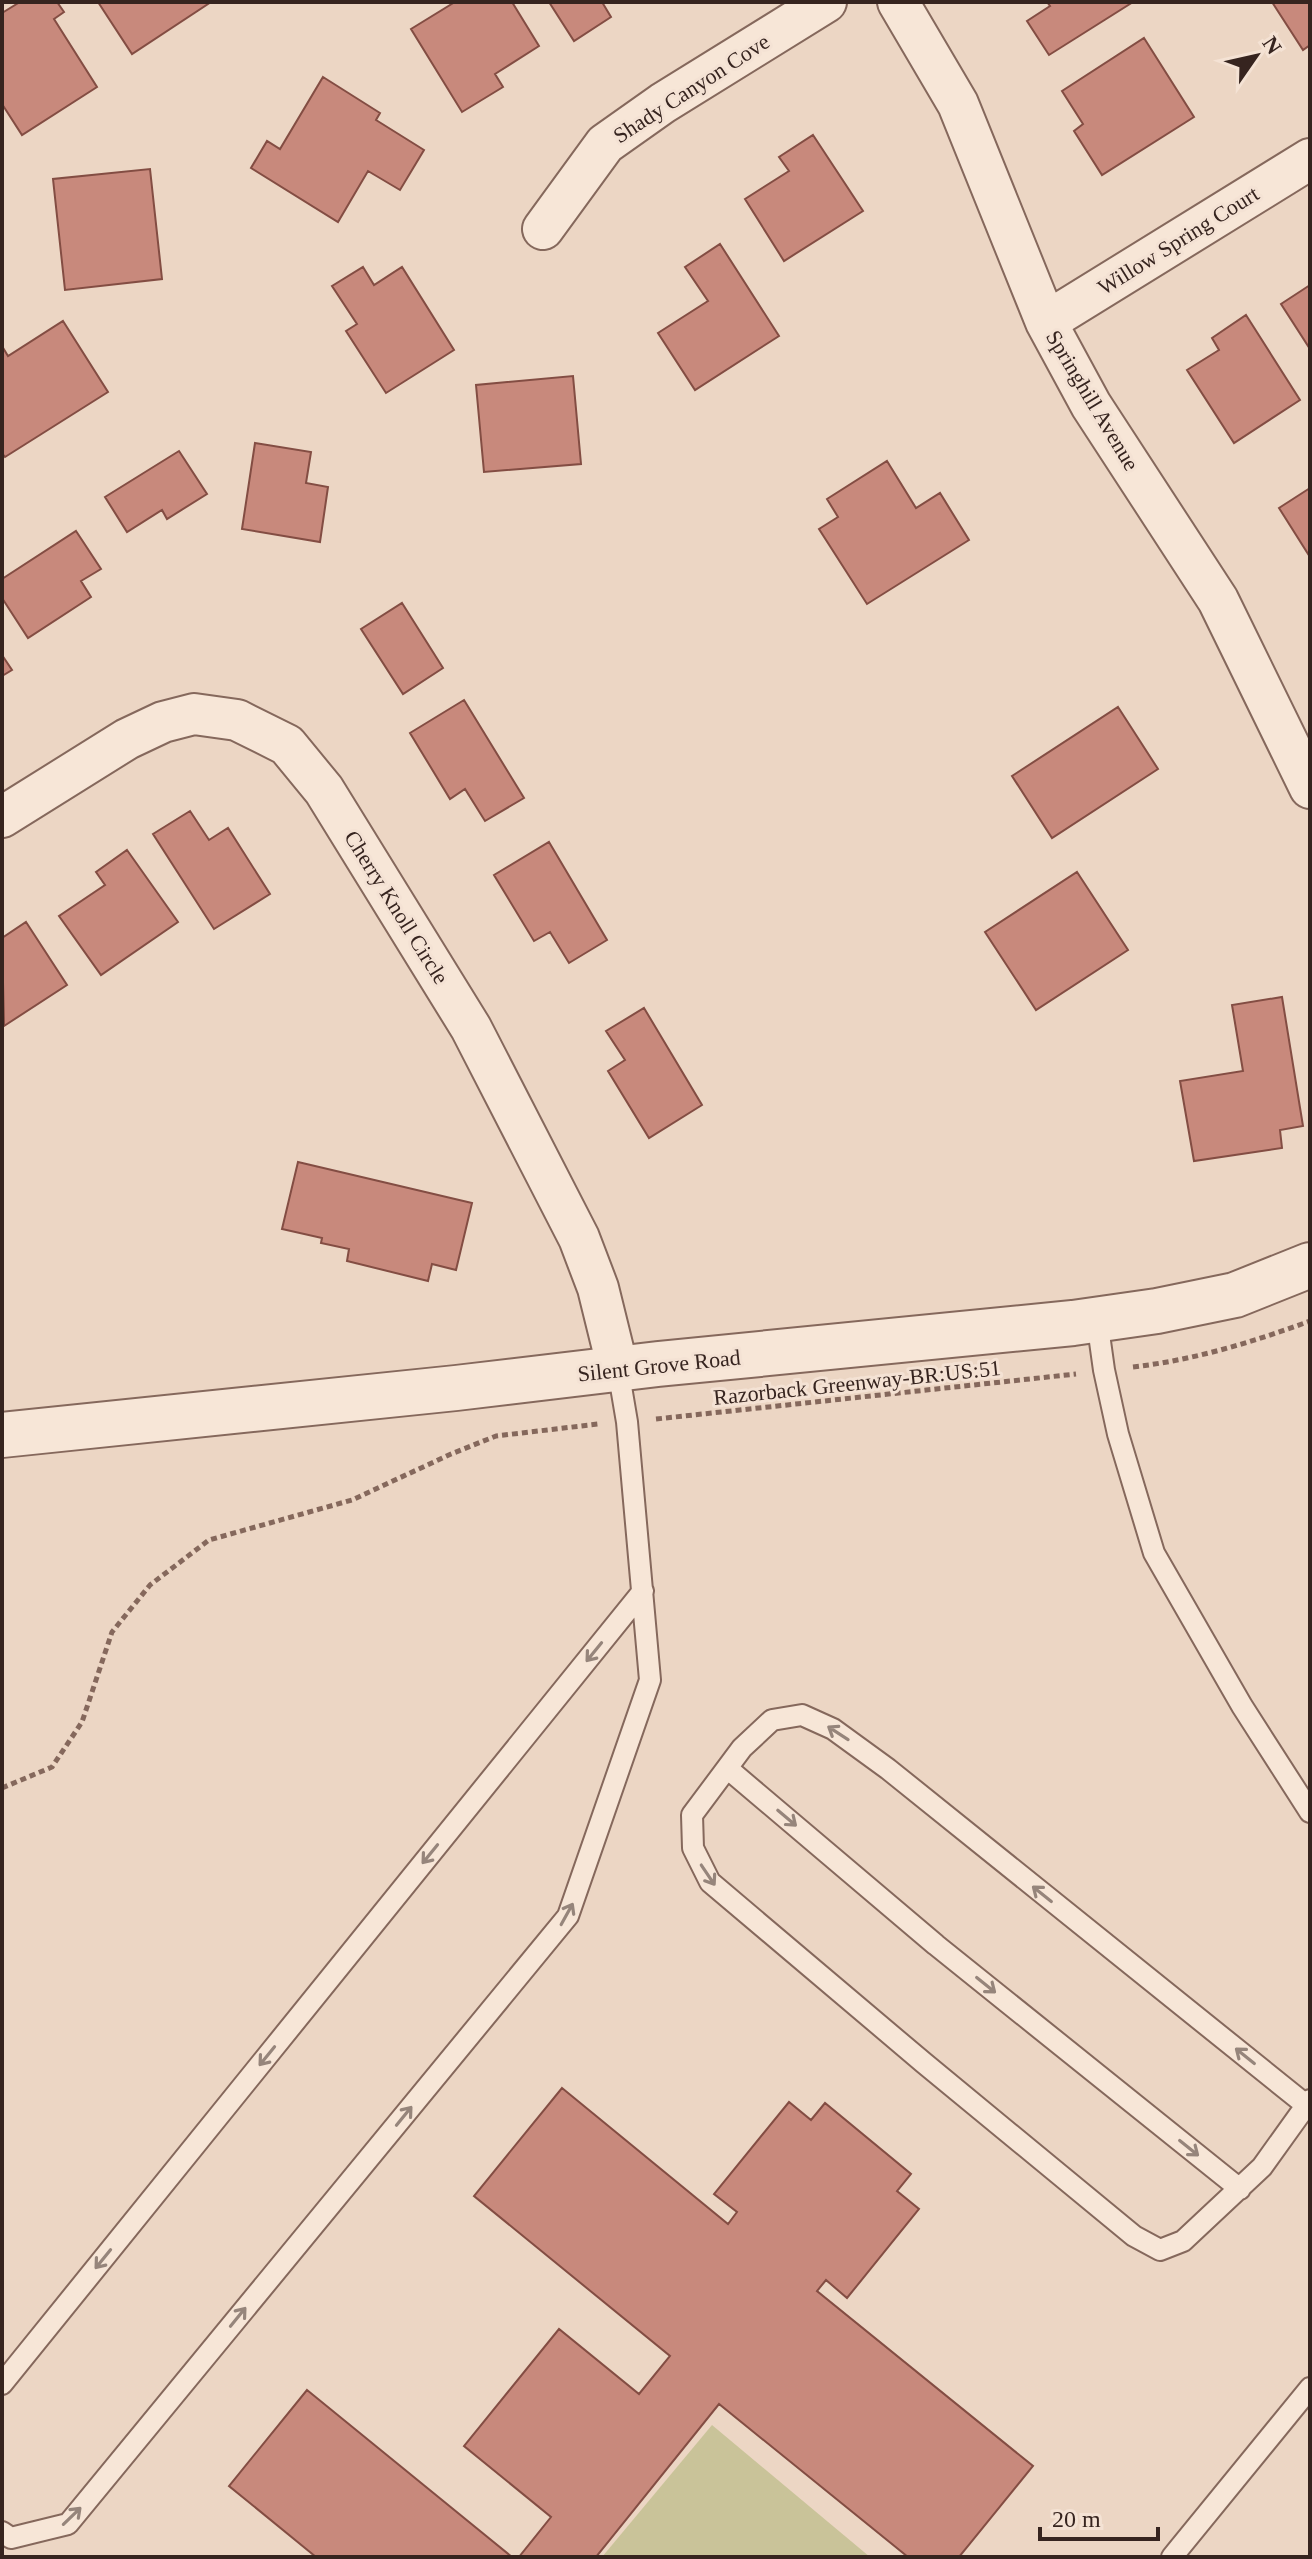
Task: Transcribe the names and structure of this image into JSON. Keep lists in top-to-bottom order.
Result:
{
  "streets": {
    "street": [
      "Shady Canyon Cove",
      "Willow Spring Court",
      "Springhill Avenue",
      "Cherry Knoll Circle",
      "Silent Grove Road"
    ],
    "path": ["Razorback Greenway-BR:US:51"]
  },
  "crossings": [
    ["Willow Spring Court", "Springhill Avenue"],
    ["Cherry Knoll Circle", "Silent Grove Road"]
  ],
  "scale_bar": "20 m",
  "north": "top right"
}
